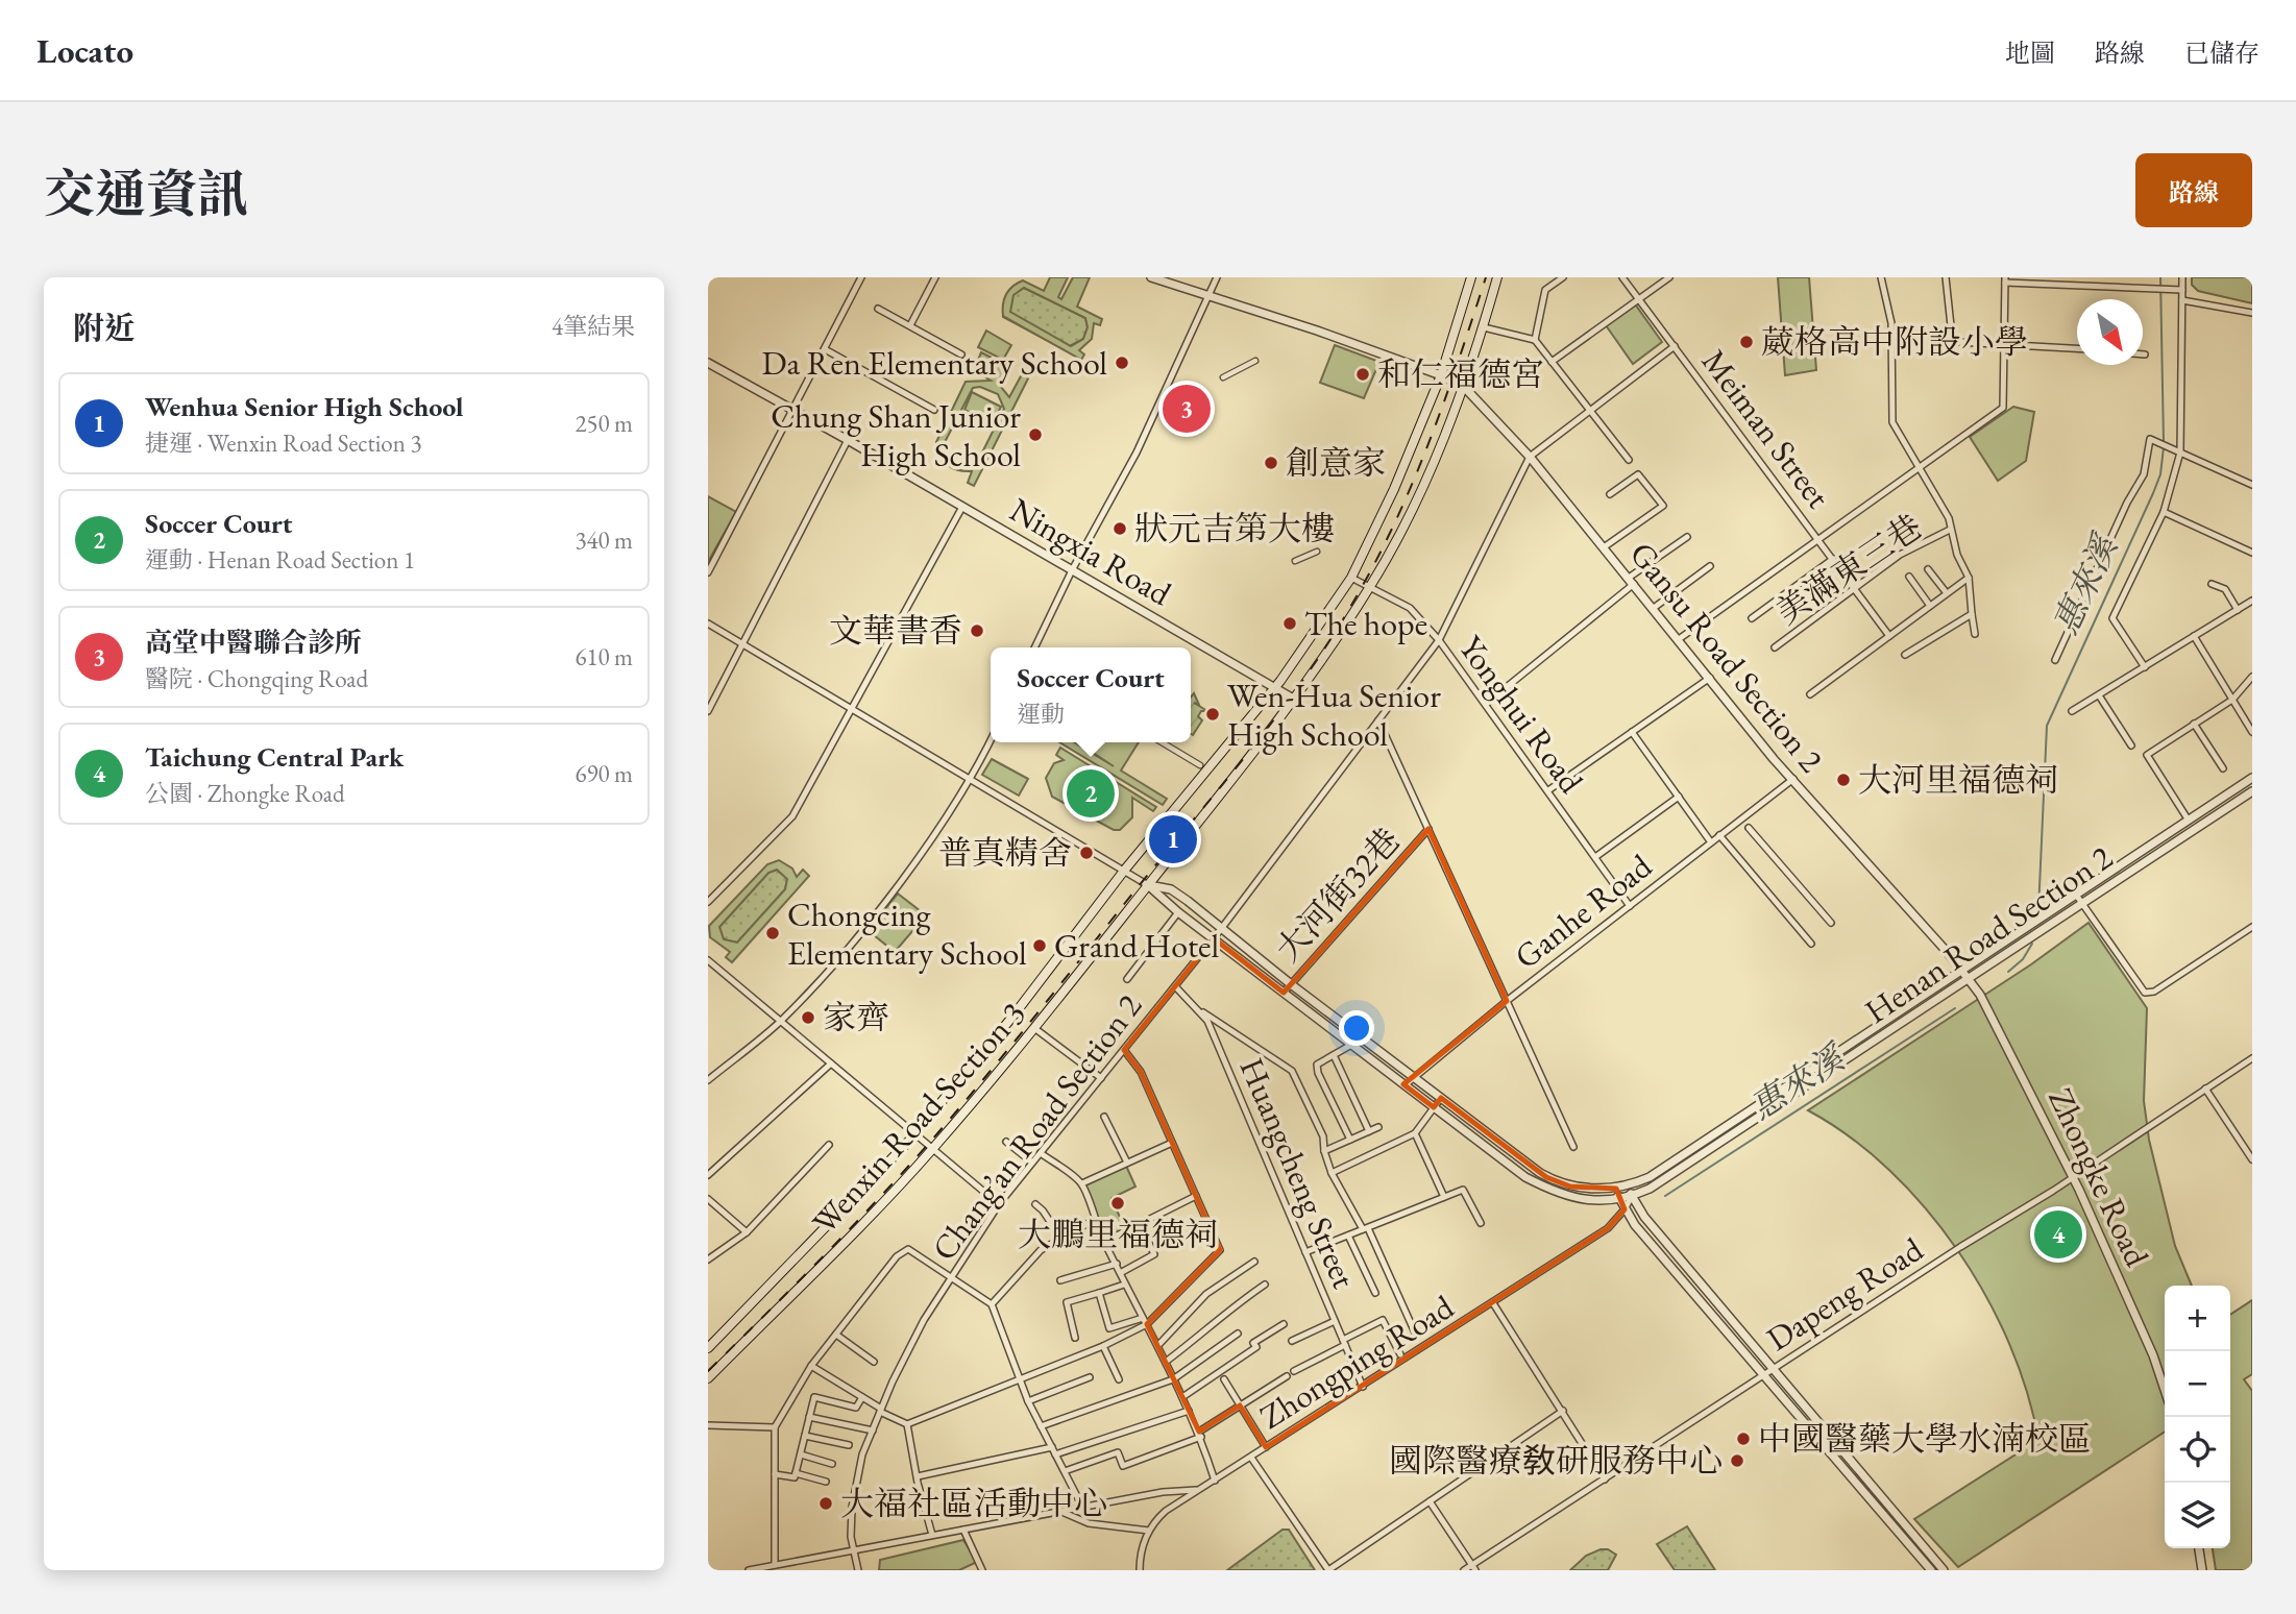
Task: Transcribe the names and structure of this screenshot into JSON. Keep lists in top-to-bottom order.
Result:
{
  "streets": {
    "main road": ["Wenxin Road Section 3"],
    "street": [
      "Meiman Street",
      "Ningxia Road",
      "美滿東三巷",
      "Gansu Road Section 2",
      "Yonghui Road",
      "大河街32巷",
      "Ganhe Road",
      "Henan Road Section 2",
      "Chang’an Road Section 2",
      "Huangcheng Street",
      "Zhongke Road",
      "Dapeng Road",
      "Zhongping Road"
    ]
  },
  "crossings": [
    ["Meiman Street", "美滿東三巷"],
    ["Ningxia Road", "Wenxin Road Section 3"],
    ["Gansu Road Section 2", "Ganhe Road"],
    ["Gansu Road Section 2", "Henan Road Section 2"],
    ["Gansu Road Section 2", "Wenxin Road Section 3"],
    ["Gansu Road Section 2", "Chang’an Road Section 2"],
    ["Gansu Road Section 2", "Zhongke Road"],
    ["Yonghui Road", "Ganhe Road"],
    ["Yonghui Road", "Wenxin Road Section 3"],
    ["Yonghui Road", "Chang’an Road Section 2"],
    ["大河街32巷", "Henan Road Section 2"],
    ["Ganhe Road", "Henan Road Section 2"],
    ["Henan Road Section 2", "Wenxin Road Section 3"],
    ["Henan Road Section 2", "Chang’an Road Section 2"],
    ["Henan Road Section 2", "Zhongke Road"],
    ["Henan Road Section 2", "Zhongping Road"],
    ["Chang’an Road Section 2", "Huangcheng Street"],
    ["Huangcheng Street", "Zhongping Road"],
    ["Zhongke Road", "Dapeng Road"]
  ],
  "water": ["惠來溪"],
  "places": [
    "葳格高中附設小學",
    "Da Ren Elementary School",
    "和仁福德宮",
    "Chung Shan Junior High School",
    "創意家",
    "狀元吉第大樓",
    "The hope",
    "文華書香",
    "Wen-Hua Senior High School",
    "大河里福德祠",
    "普真精舍",
    "Chongcing Elementary School",
    "Grand Hotel",
    "家齊",
    "大鵬里福德祠",
    "中國醫藥大學水湳校區",
    "國際醫療敎研服務中心",
    "大福社區活動中心"
  ],
  "north": "bottom right",
  "page": {
    "header": "Locato",
    "nav": ["地圖", "路線", "已儲存"],
    "title": "交通資訊",
    "buttons": "路線",
    "heading": ["附近", "4筆結果"],
    "list": [
      {
        "mark": "1",
        "name": "Wenhua Senior High School",
        "note": "捷運 · Wenxin Road Section 3",
        "value": "250 m"
      },
      {
        "mark": "2",
        "name": "Soccer Court",
        "note": "運動 · Henan Road Section 1",
        "value": "340 m"
      },
      {
        "mark": "3",
        "name": "高堂中醫聯合診所",
        "note": "醫院 · Chongqing Road",
        "value": "610 m"
      },
      {
        "mark": "4",
        "name": "Taichung Central Park",
        "note": "公園 · Zhongke Road",
        "value": "690 m"
      }
    ],
    "pins": [
      "3",
      "2",
      "1",
      "4"
    ],
    "popup": ["Soccer Court", "運動"],
    "map_buttons": ["+", "−"]
  }
}
